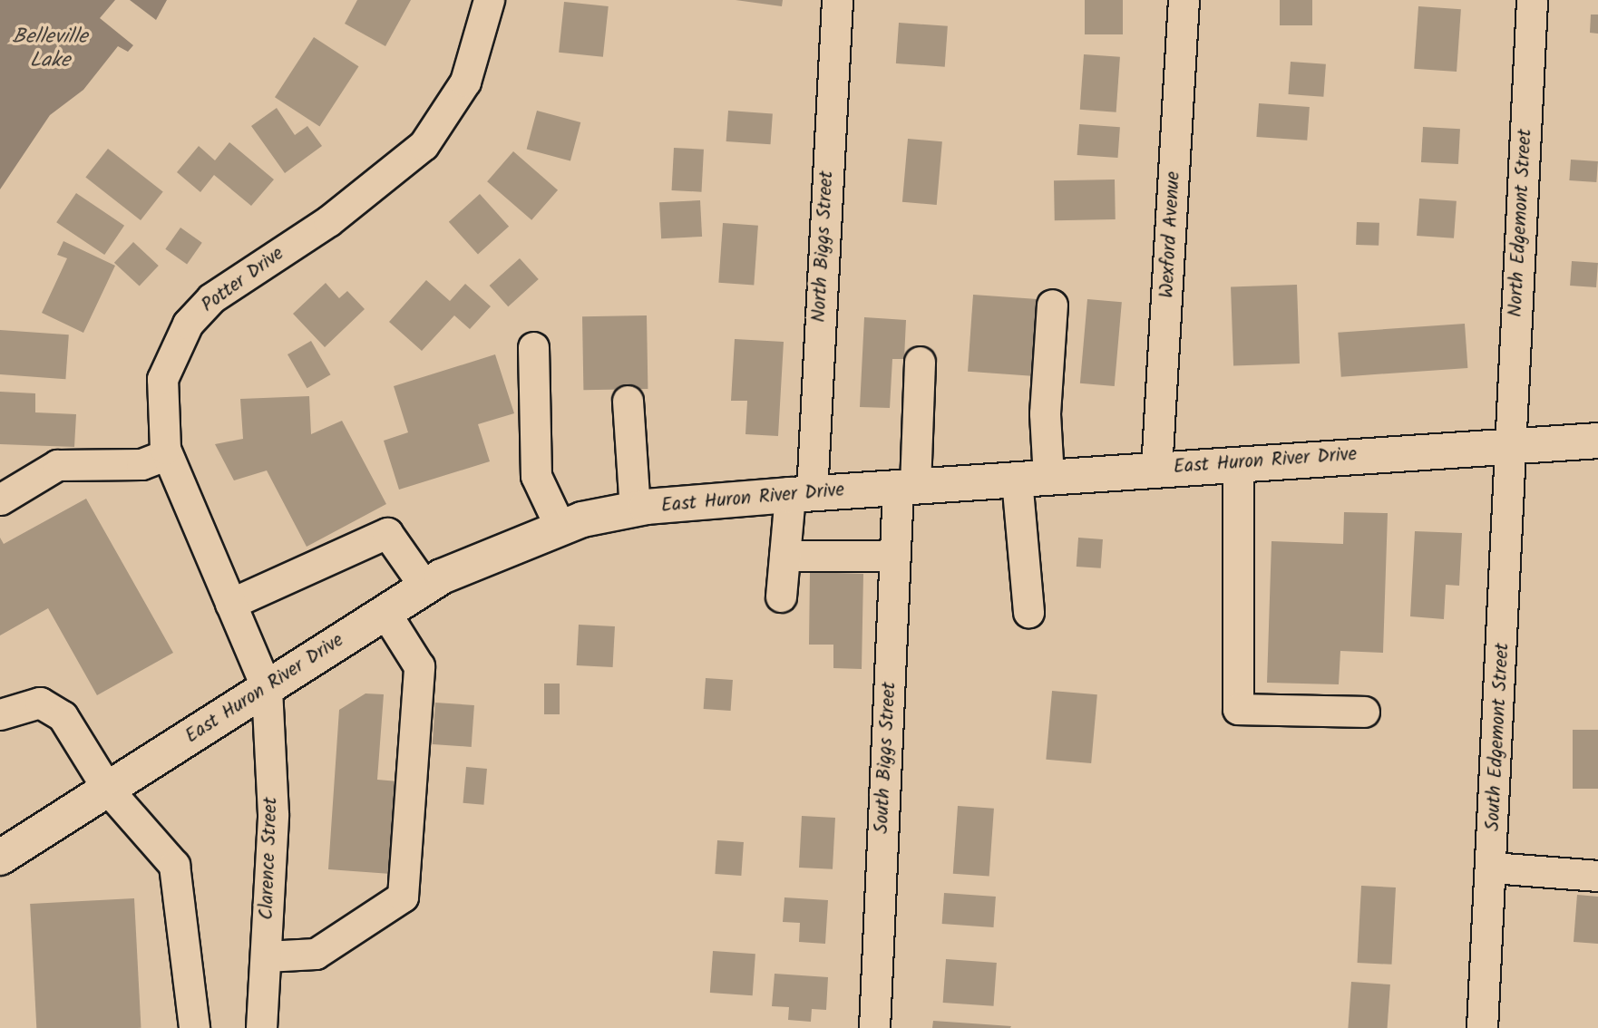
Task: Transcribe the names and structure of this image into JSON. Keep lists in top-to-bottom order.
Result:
{
  "streets": {
    "main road": ["East Huron River Drive"],
    "street": [
      "North Edgemont Street",
      "Wexford Avenue",
      "North Biggs Street",
      "Potter Drive",
      "South Edgemont Street",
      "South Biggs Street",
      "Clarence Street"
    ]
  },
  "crossings": [
    ["North Edgemont Street", "East Huron River Drive"],
    ["North Edgemont Street", "South Edgemont Street"],
    ["Wexford Avenue", "East Huron River Drive"],
    ["North Biggs Street", "East Huron River Drive"],
    ["Potter Drive", "East Huron River Drive"],
    ["Potter Drive", "Clarence Street"],
    ["East Huron River Drive", "South Edgemont Street"],
    ["East Huron River Drive", "South Biggs Street"],
    ["East Huron River Drive", "Clarence Street"]
  ],
  "water": ["Belleville Lake"]
}
